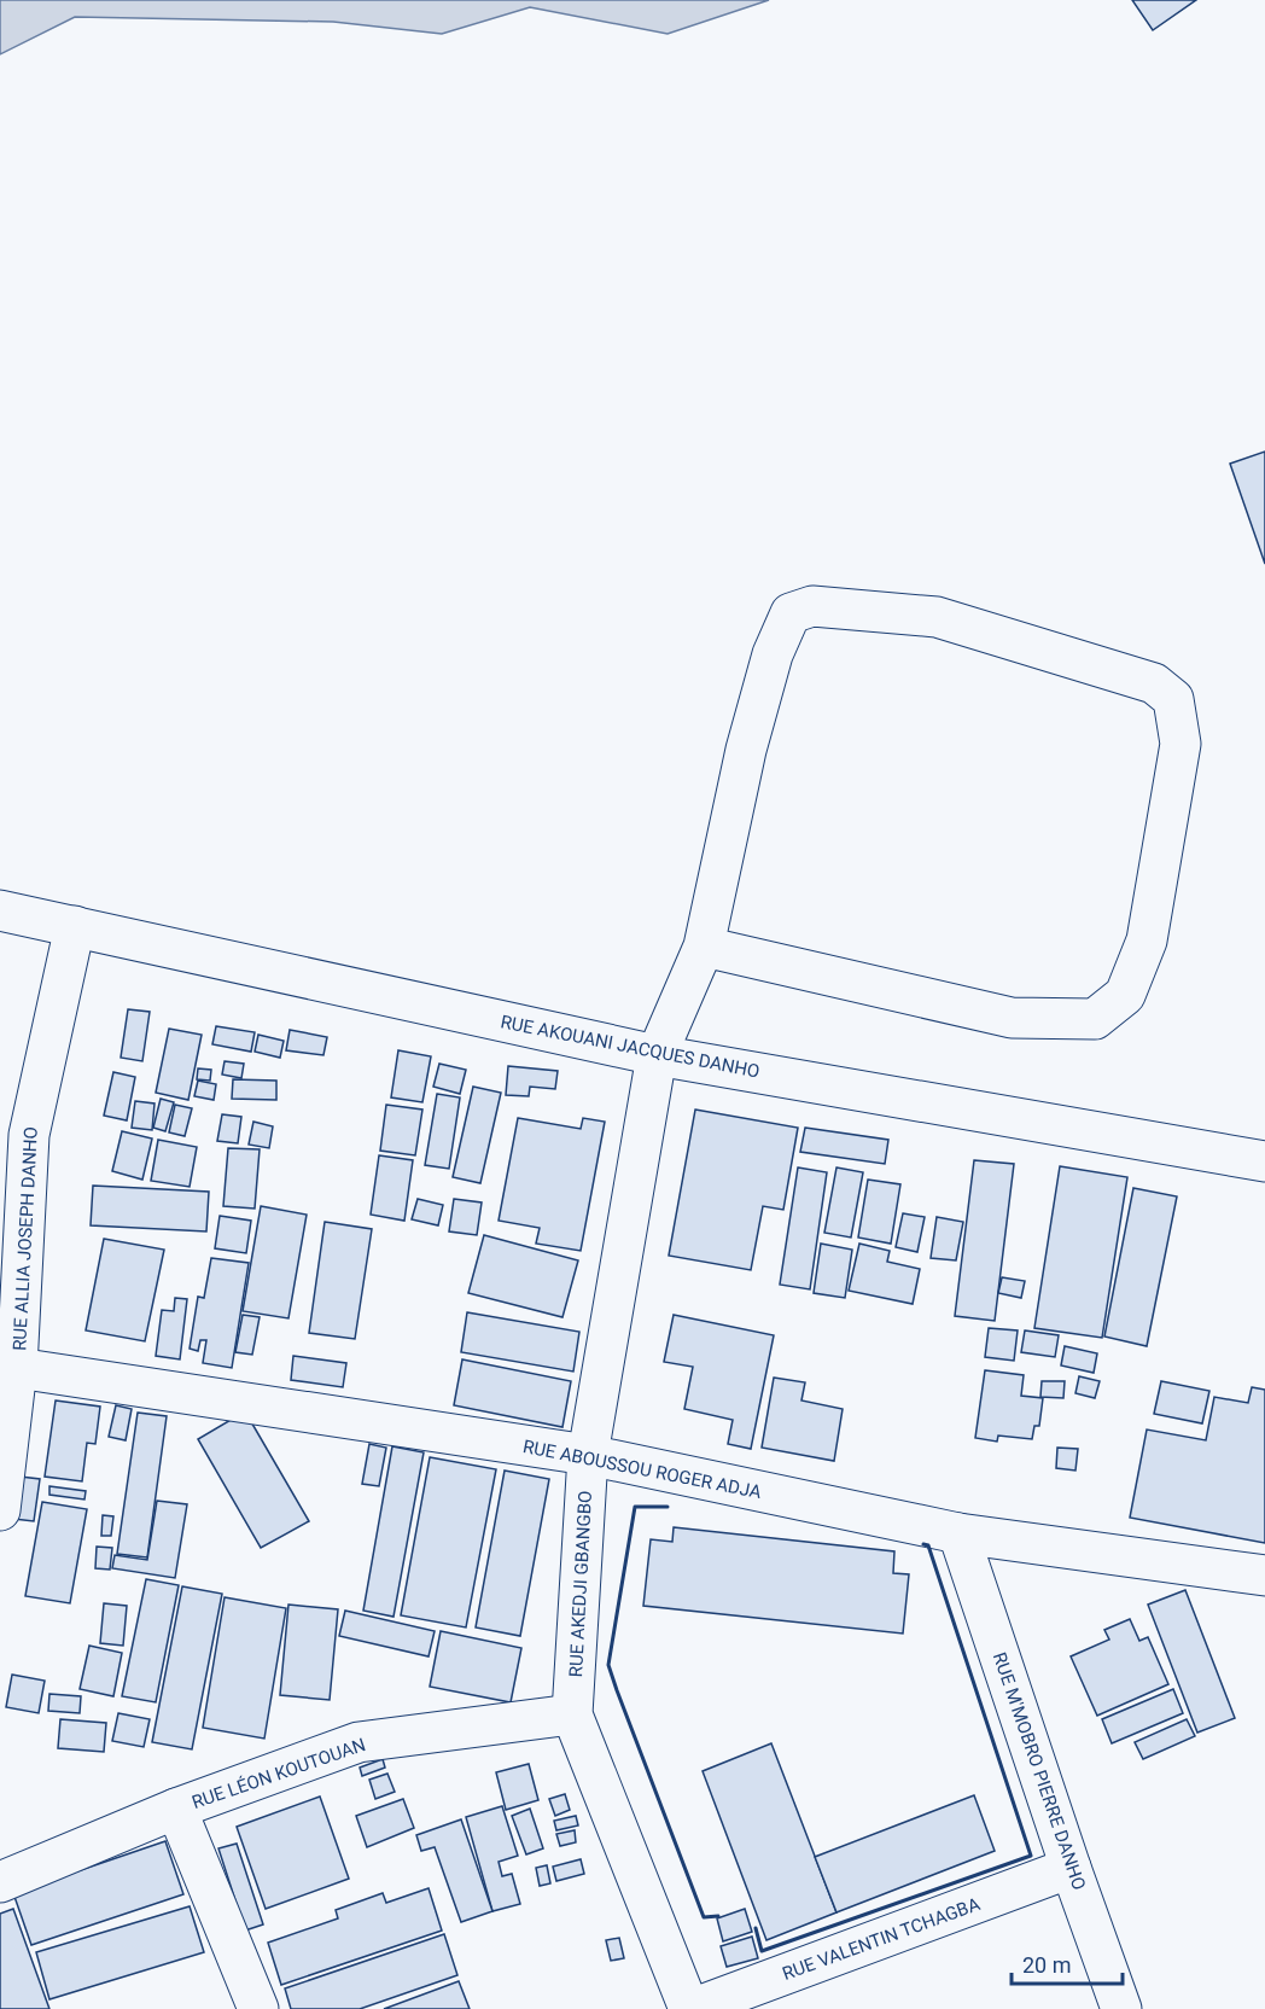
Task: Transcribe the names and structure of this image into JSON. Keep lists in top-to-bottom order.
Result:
{
  "streets": {
    "street": [
      "RUE AKOUANI JACQUES DANHO",
      "RUE ALLIA JOSEPH DANHO",
      "RUE ABOUSSOU ROGER ADJA",
      "RUE AKEDJI GBANGBO",
      "RUE M'MOBRO PIERRE DANHO",
      "RUE LÉON KOUTOUAN",
      "RUE VALENTIN TCHAGBA"
    ]
  },
  "crossings": [
    ["RUE AKOUANI JACQUES DANHO", "RUE ALLIA JOSEPH DANHO"],
    ["RUE AKOUANI JACQUES DANHO", "RUE AKEDJI GBANGBO"],
    ["RUE ALLIA JOSEPH DANHO", "RUE ABOUSSOU ROGER ADJA"],
    ["RUE ABOUSSOU ROGER ADJA", "RUE AKEDJI GBANGBO"],
    ["RUE ABOUSSOU ROGER ADJA", "RUE M'MOBRO PIERRE DANHO"],
    ["RUE AKEDJI GBANGBO", "RUE LÉON KOUTOUAN"],
    ["RUE AKEDJI GBANGBO", "RUE VALENTIN TCHAGBA"],
    ["RUE M'MOBRO PIERRE DANHO", "RUE VALENTIN TCHAGBA"]
  ],
  "scale_bar": "20 m"
}
